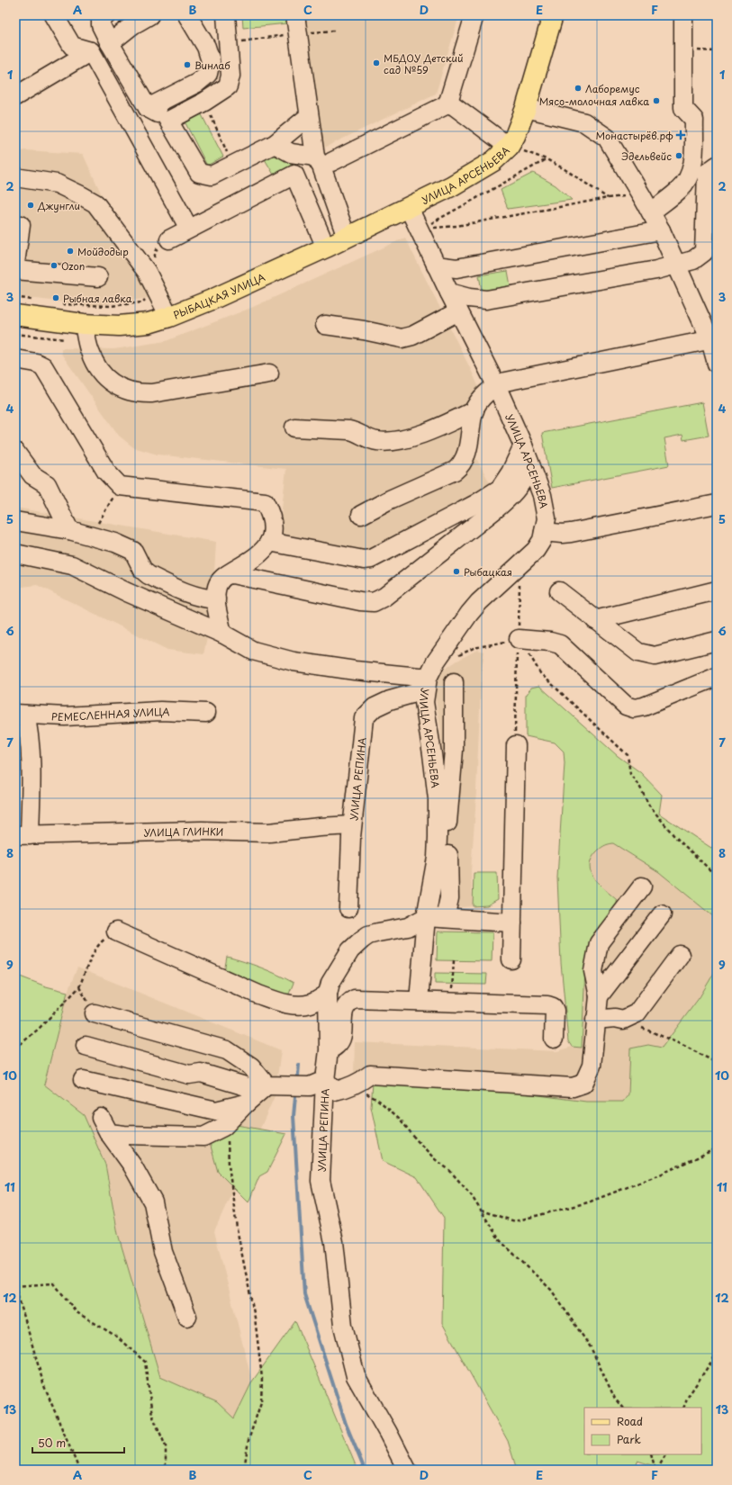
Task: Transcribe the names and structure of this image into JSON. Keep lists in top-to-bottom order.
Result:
{
  "streets": {
    "main road": ["УЛИЦА АРСЕНЬЕВА", "РЫБАЦКАЯ УЛИЦА"],
    "street": ["РЕМЕСЛЕННАЯ УЛИЦА", "УЛИЦА РЕПИНА", "УЛИЦА ГЛИНКИ"]
  },
  "crossings": [
    ["УЛИЦА АРСЕНЬЕВА", "РЫБАЦКАЯ УЛИЦА"],
    ["УЛИЦА АРСЕНЬЕВА", "УЛИЦА РЕПИНА"],
    ["УЛИЦА РЕПИНА", "УЛИЦА ГЛИНКИ"]
  ],
  "places": {
    "other": [
      "МБДОУ Детский сад №59",
      "Винлаб",
      "Лаборемус",
      "Мясо-молочная лавка",
      "Эдельвейс",
      "Джунгли",
      "Мойдодыр",
      "Ozon",
      "Рыбная лавка",
      "Рыбацкая"
    ],
    "health": ["Монастырёв.рф"]
  },
  "legend": ["Road", "Park"],
  "scale_bar": "50 m",
  "grid": {
    "columns": [
      "A",
      "B",
      "C",
      "D",
      "E",
      "F"
    ],
    "rows": [
      "1",
      "2",
      "3",
      "4",
      "5",
      "6",
      "7",
      "8",
      "9",
      "10",
      "11",
      "12",
      "13"
    ]
  }
}
